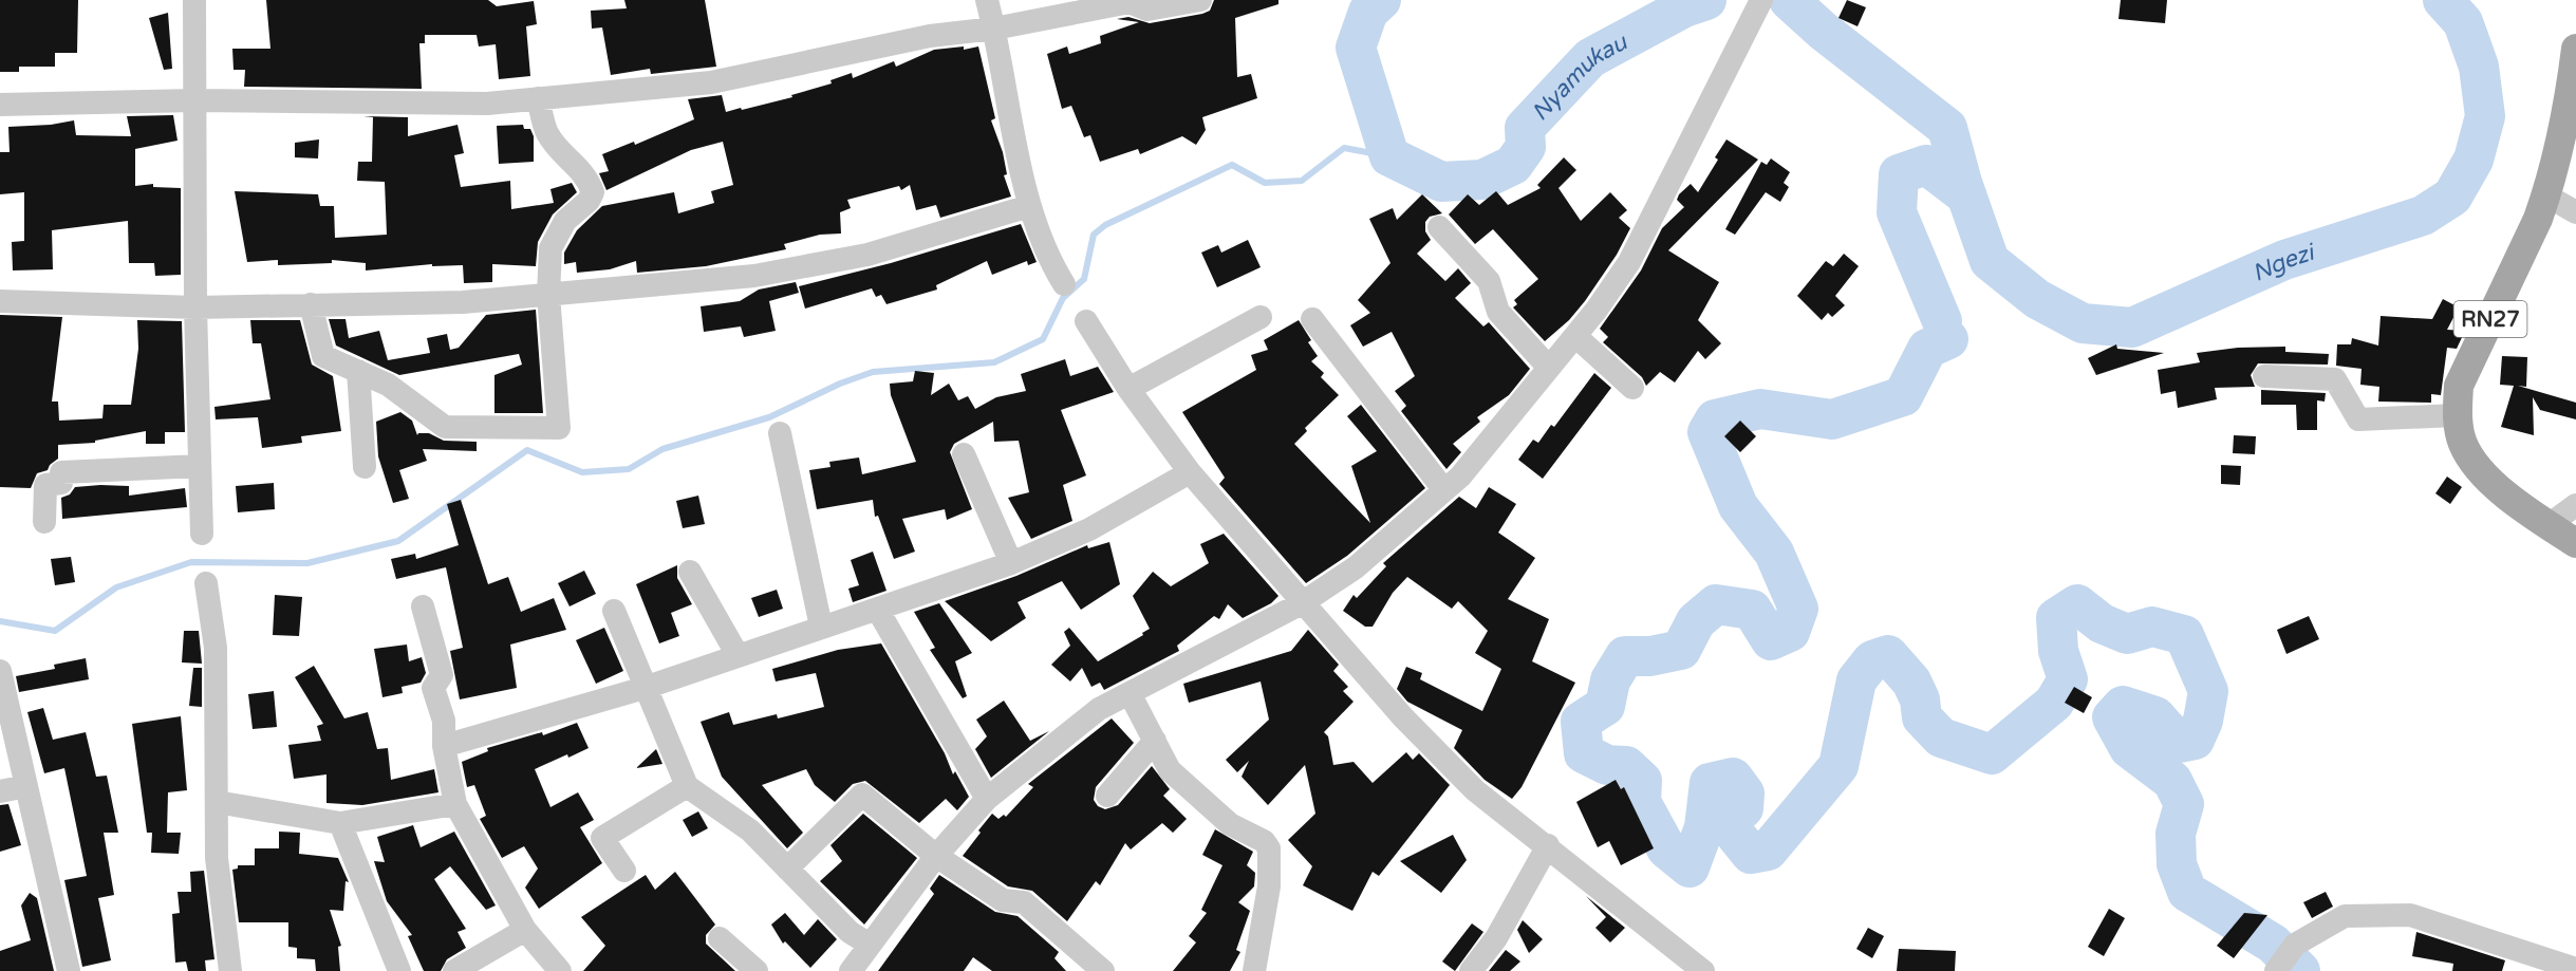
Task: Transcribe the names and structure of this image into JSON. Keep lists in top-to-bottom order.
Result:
{
  "streets": {
    "main road": ["RN27"]
  },
  "water": ["Nyamukau", "Ngezi"]
}
